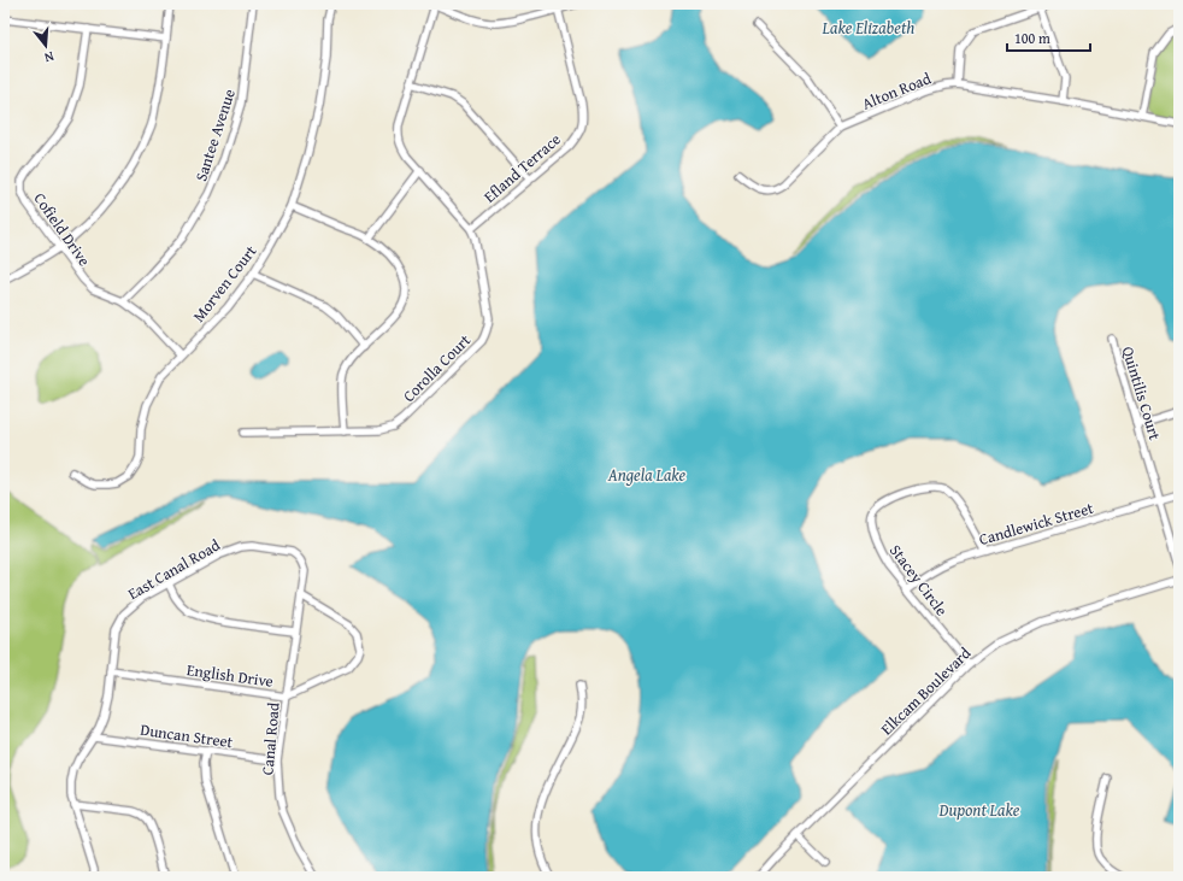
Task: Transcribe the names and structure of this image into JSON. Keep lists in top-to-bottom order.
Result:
{
  "streets": {
    "street": [
      "Alton Road",
      "Santee Avenue",
      "Efland Terrace",
      "Cofield Drive",
      "Morven Court",
      "Corolla Court",
      "Quintilis Court",
      "Candlewick Street",
      "East Canal Road",
      "Stacey Circle",
      "English Drive",
      "Elkcam Boulevard",
      "Duncan Street",
      "Canal Road"
    ]
  },
  "crossings": [
    ["Santee Avenue", "Cofield Drive"],
    ["Efland Terrace", "Corolla Court"],
    ["Cofield Drive", "Morven Court"],
    ["Quintilis Court", "Candlewick Street"],
    ["Candlewick Street", "Stacey Circle"],
    ["East Canal Road", "English Drive"],
    ["East Canal Road", "Duncan Street"],
    ["East Canal Road", "Canal Road"],
    ["Stacey Circle", "Elkcam Boulevard"],
    ["English Drive", "Canal Road"],
    ["Duncan Street", "Canal Road"]
  ],
  "water": ["Lake Elizabeth", "Angela Lake", "Dupont Lake"],
  "scale_bar": "100 m",
  "north": "bottom"
}
